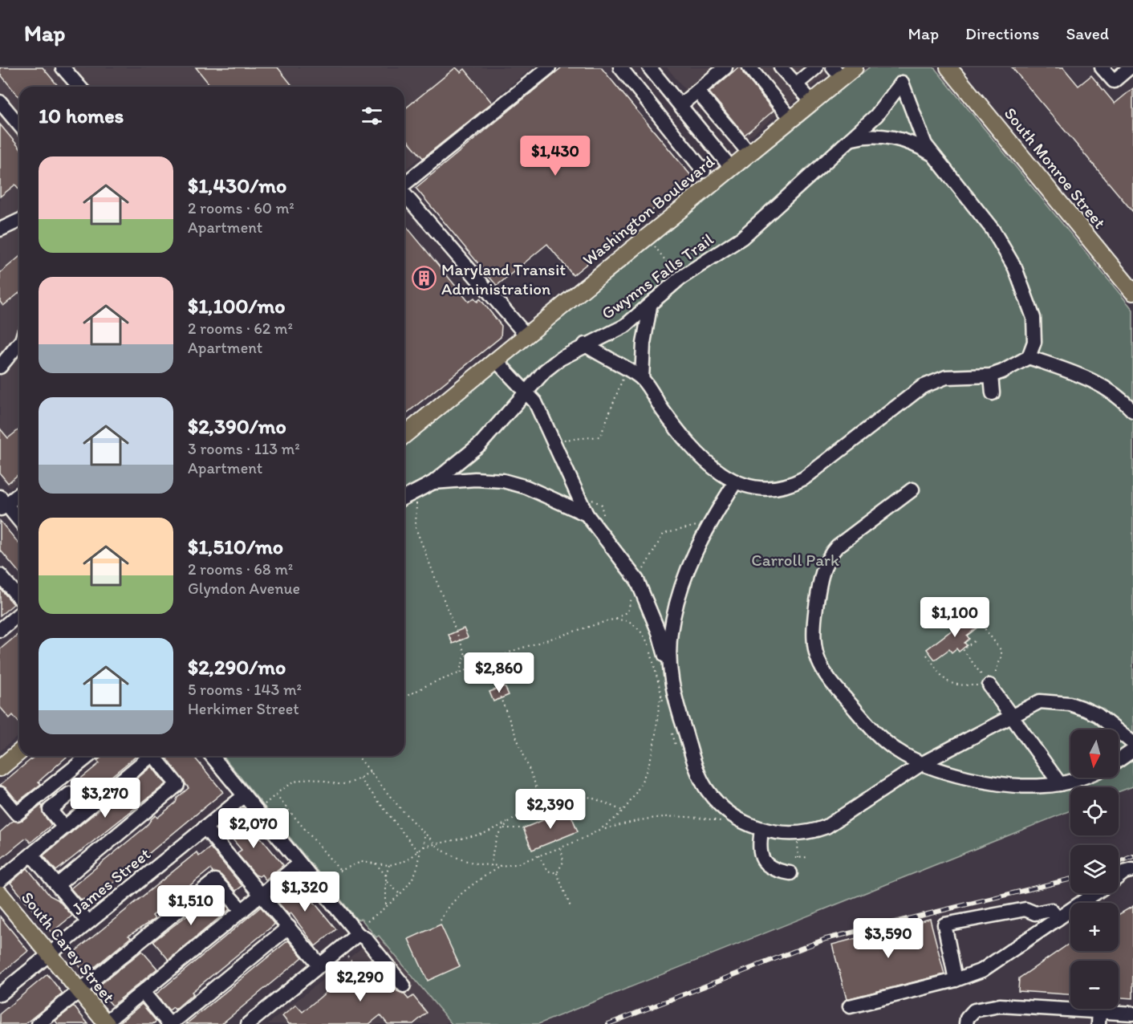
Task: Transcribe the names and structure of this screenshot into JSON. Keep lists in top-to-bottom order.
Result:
{
  "streets": {
    "main road": ["South Monroe Street", "Washington Boulevard", "South Carey Street"],
    "street": ["Gwynns Falls Trail", "James Street"]
  },
  "crossings": [
    ["James Street", "South Carey Street"]
  ],
  "parks": ["Carroll Park"],
  "places": {
    "building": ["Maryland Transit Administration"]
  },
  "north": "bottom",
  "page": {
    "header": "Map",
    "nav": ["Map", "Directions", "Saved"],
    "heading": "10 homes",
    "price": [
      "$1,430",
      "$1,100",
      "$2,860",
      "$3,270",
      "$2,390",
      "$2,070",
      "$1,320",
      "$1,510",
      "$3,590",
      "$2,290"
    ],
    "list": [
      {
        "name": "$1,430/mo",
        "note": "2 rooms · 60 m² · Apartment"
      },
      {
        "name": "$1,100/mo",
        "note": "2 rooms · 62 m² · Apartment"
      },
      {
        "name": "$2,390/mo",
        "note": "3 rooms · 113 m² · Apartment"
      },
      {
        "name": "$1,510/mo",
        "note": "2 rooms · 68 m² · Glyndon Avenue"
      },
      {
        "name": "$2,290/mo",
        "note": "5 rooms · 143 m² · Herkimer Street"
      }
    ],
    "map_buttons": ["+", "−"]
  }
}
